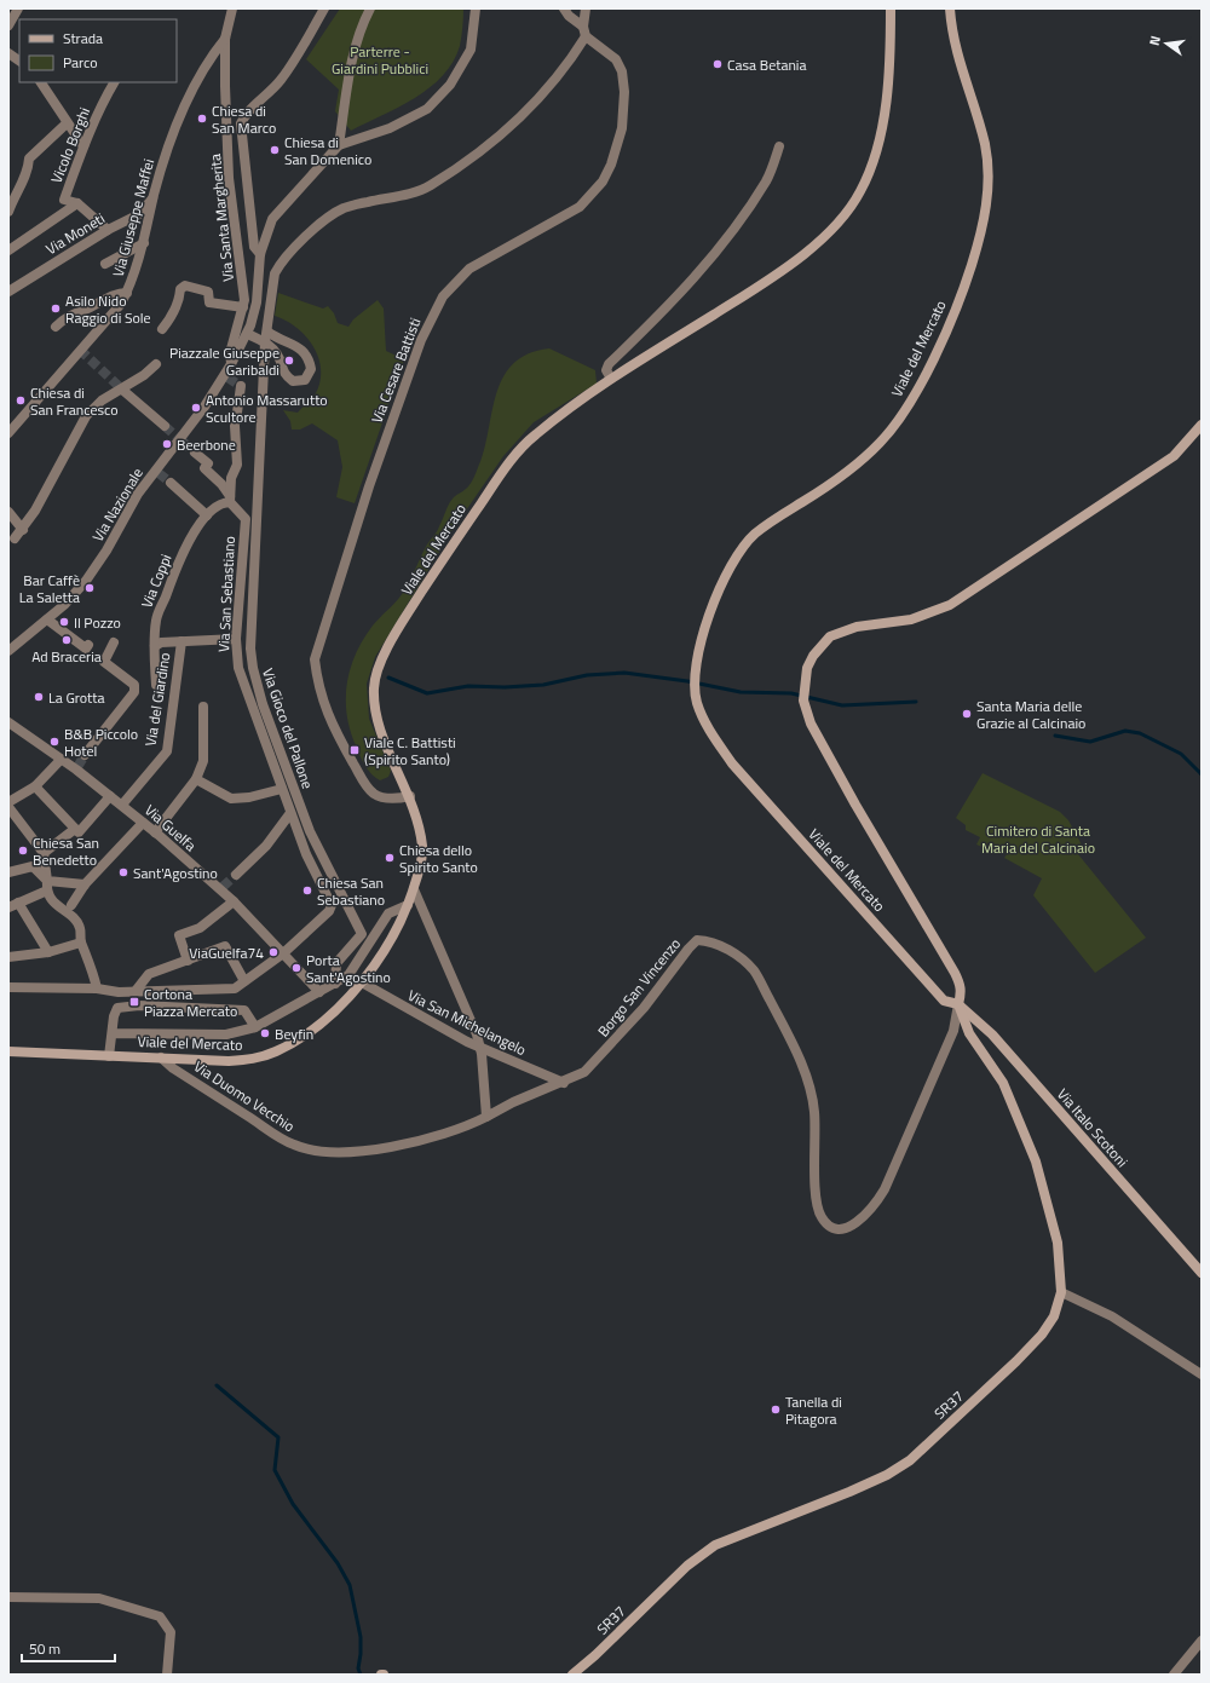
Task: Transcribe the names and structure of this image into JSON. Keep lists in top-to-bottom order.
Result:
{
  "streets": {
    "main road": ["Viale del Mercato", "Via Italo Scotoni", "SR37"],
    "street": [
      "Vicolo Borghi",
      "Via Giuseppe Maffei",
      "Via Santa Margherita",
      "Via Moneti",
      "Via Cesare Battisti",
      "Via Nazionale",
      "Via Coppi",
      "Via San Sebastiano",
      "Via del Giardino",
      "Via Gioco del Pallone",
      "Via Guelfa",
      "Borgo San Vincenzo",
      "Via San Michelangelo",
      "Via Duomo Vecchio"
    ]
  },
  "crossings": [
    ["Vicolo Borghi", "Via Moneti"],
    ["Via Giuseppe Maffei", "Via Santa Margherita"],
    ["Via Giuseppe Maffei", "Via Moneti"],
    ["Via Santa Margherita", "Via Nazionale"],
    ["Viale del Mercato", "Via Cesare Battisti"],
    ["Viale del Mercato", "Borgo San Vincenzo"],
    ["Viale del Mercato", "Via San Michelangelo"],
    ["Viale del Mercato", "Via Duomo Vecchio"],
    ["Viale del Mercato", "Via Italo Scotoni"],
    ["Viale del Mercato", "SR37"],
    ["Via Coppi", "Via San Sebastiano"],
    ["Via San Sebastiano", "Via Guelfa"],
    ["Via del Giardino", "Via Guelfa"],
    ["Borgo San Vincenzo", "Via San Michelangelo"],
    ["Borgo San Vincenzo", "Via Duomo Vecchio"],
    ["Borgo San Vincenzo", "Via Italo Scotoni"],
    ["Borgo San Vincenzo", "SR37"],
    ["Via Italo Scotoni", "SR37"]
  ],
  "parks": ["Parterre - Giardini Pubblici", "Cimitero di Santa Maria del Calcinaio"],
  "places": {
    "other": [
      "Casa Betania",
      "Chiesa di San Marco",
      "Chiesa di San Domenico",
      "Asilo Nido Raggio di Sole",
      "Piazzale Giuseppe Garibaldi",
      "Chiesa di San Francesco",
      "Antonio Massarutto Scultore",
      "Beerbone",
      "Bar Caffè La Saletta",
      "Il Pozzo",
      "Ad Braceria",
      "La Grotta",
      "Santa Maria delle Grazie al Calcinaio",
      "B&B Piccolo Hotel",
      "Chiesa San Benedetto",
      "Chiesa dello Spirito Santo",
      "Sant'Agostino",
      "Chiesa San Sebastiano",
      "ViaGuelfa74",
      "Porta Sant'Agostino",
      "Beyfin",
      "Tanella di Pitagora"
    ],
    "transit": ["Viale C. Battisti (Spirito Santo)", "Cortona Piazza Mercato"]
  },
  "legend": ["Strada", "Parco"],
  "scale_bar": "50 m",
  "north": "left"
}
